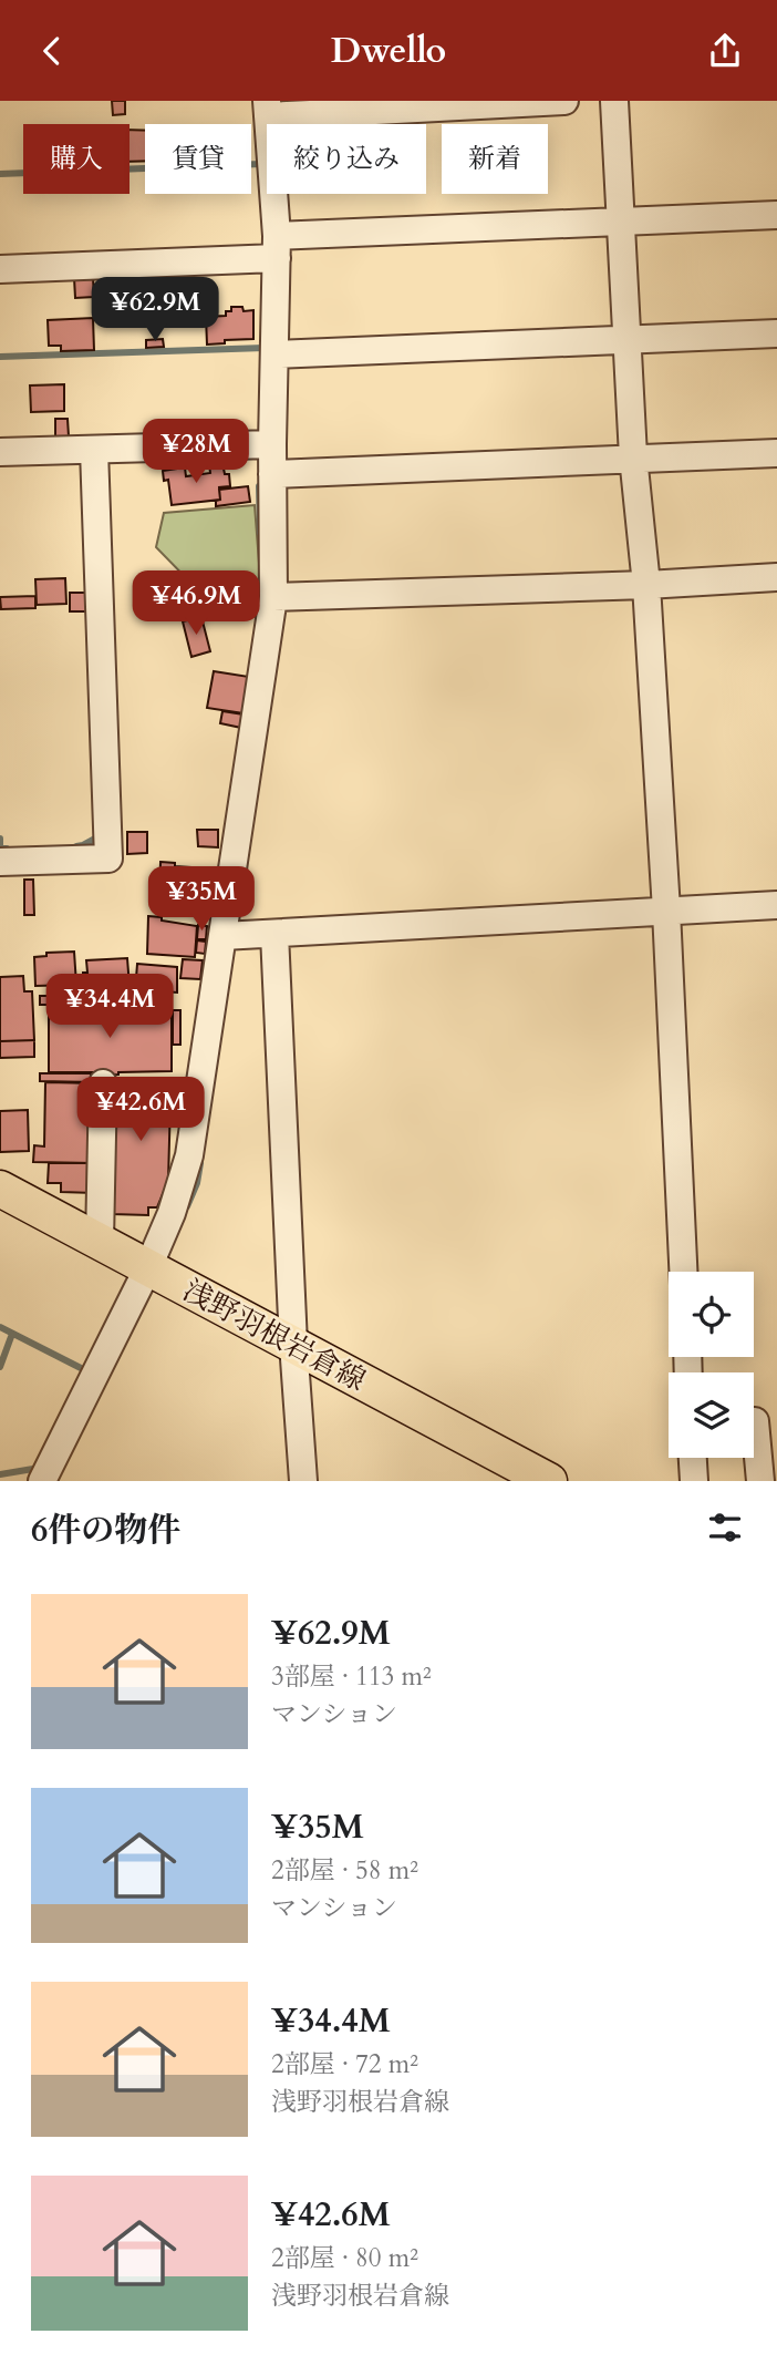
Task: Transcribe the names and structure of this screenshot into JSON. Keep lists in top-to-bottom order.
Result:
{
  "streets": {
    "main road": ["浅野羽根岩倉線"]
  },
  "page": {
    "header": "Dwello",
    "chip": [
      "購入",
      "賃貸",
      "絞り込み",
      "新着"
    ],
    "price": [
      "¥62.9M",
      "¥28M",
      "¥46.9M",
      "¥35M",
      "¥34.4M",
      "¥42.6M"
    ],
    "heading": "6件の物件",
    "list": [
      {
        "name": "¥62.9M",
        "note": "3部屋 · 113 m² · マンション"
      },
      {
        "name": "¥35M",
        "note": "2部屋 · 58 m² · マンション"
      },
      {
        "name": "¥34.4M",
        "note": "2部屋 · 72 m² · 浅野羽根岩倉線"
      },
      {
        "name": "¥42.6M",
        "note": "2部屋 · 80 m² · 浅野羽根岩倉線"
      }
    ]
  }
}
